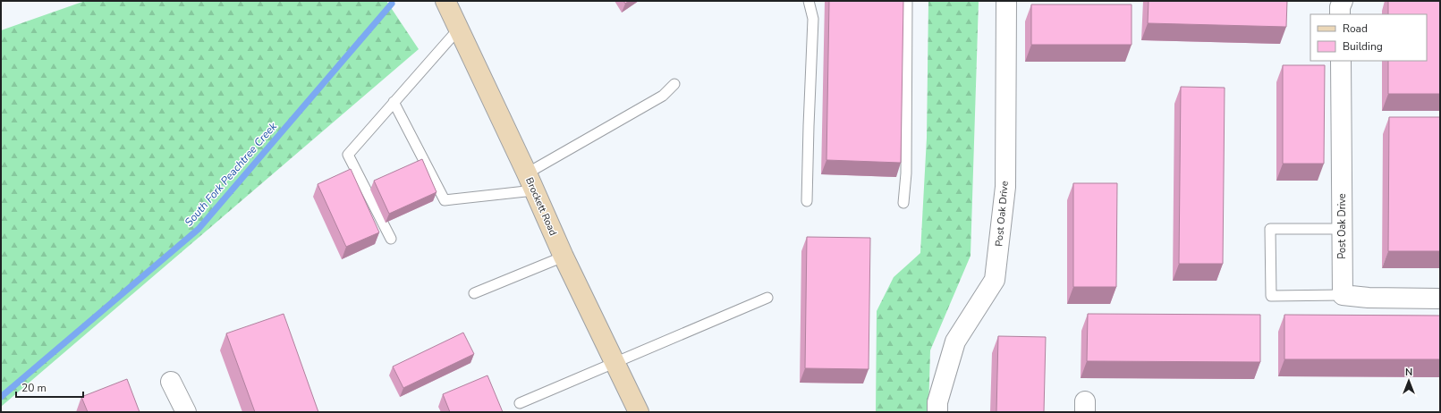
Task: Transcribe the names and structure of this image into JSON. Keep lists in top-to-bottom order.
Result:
{
  "streets": {
    "street": ["Brockett Road", "Post Oak Drive"]
  },
  "water": ["South Fork Peachtree Creek"],
  "legend": ["Road", "Building"],
  "scale_bar": "20 m",
  "north": "top"
}
